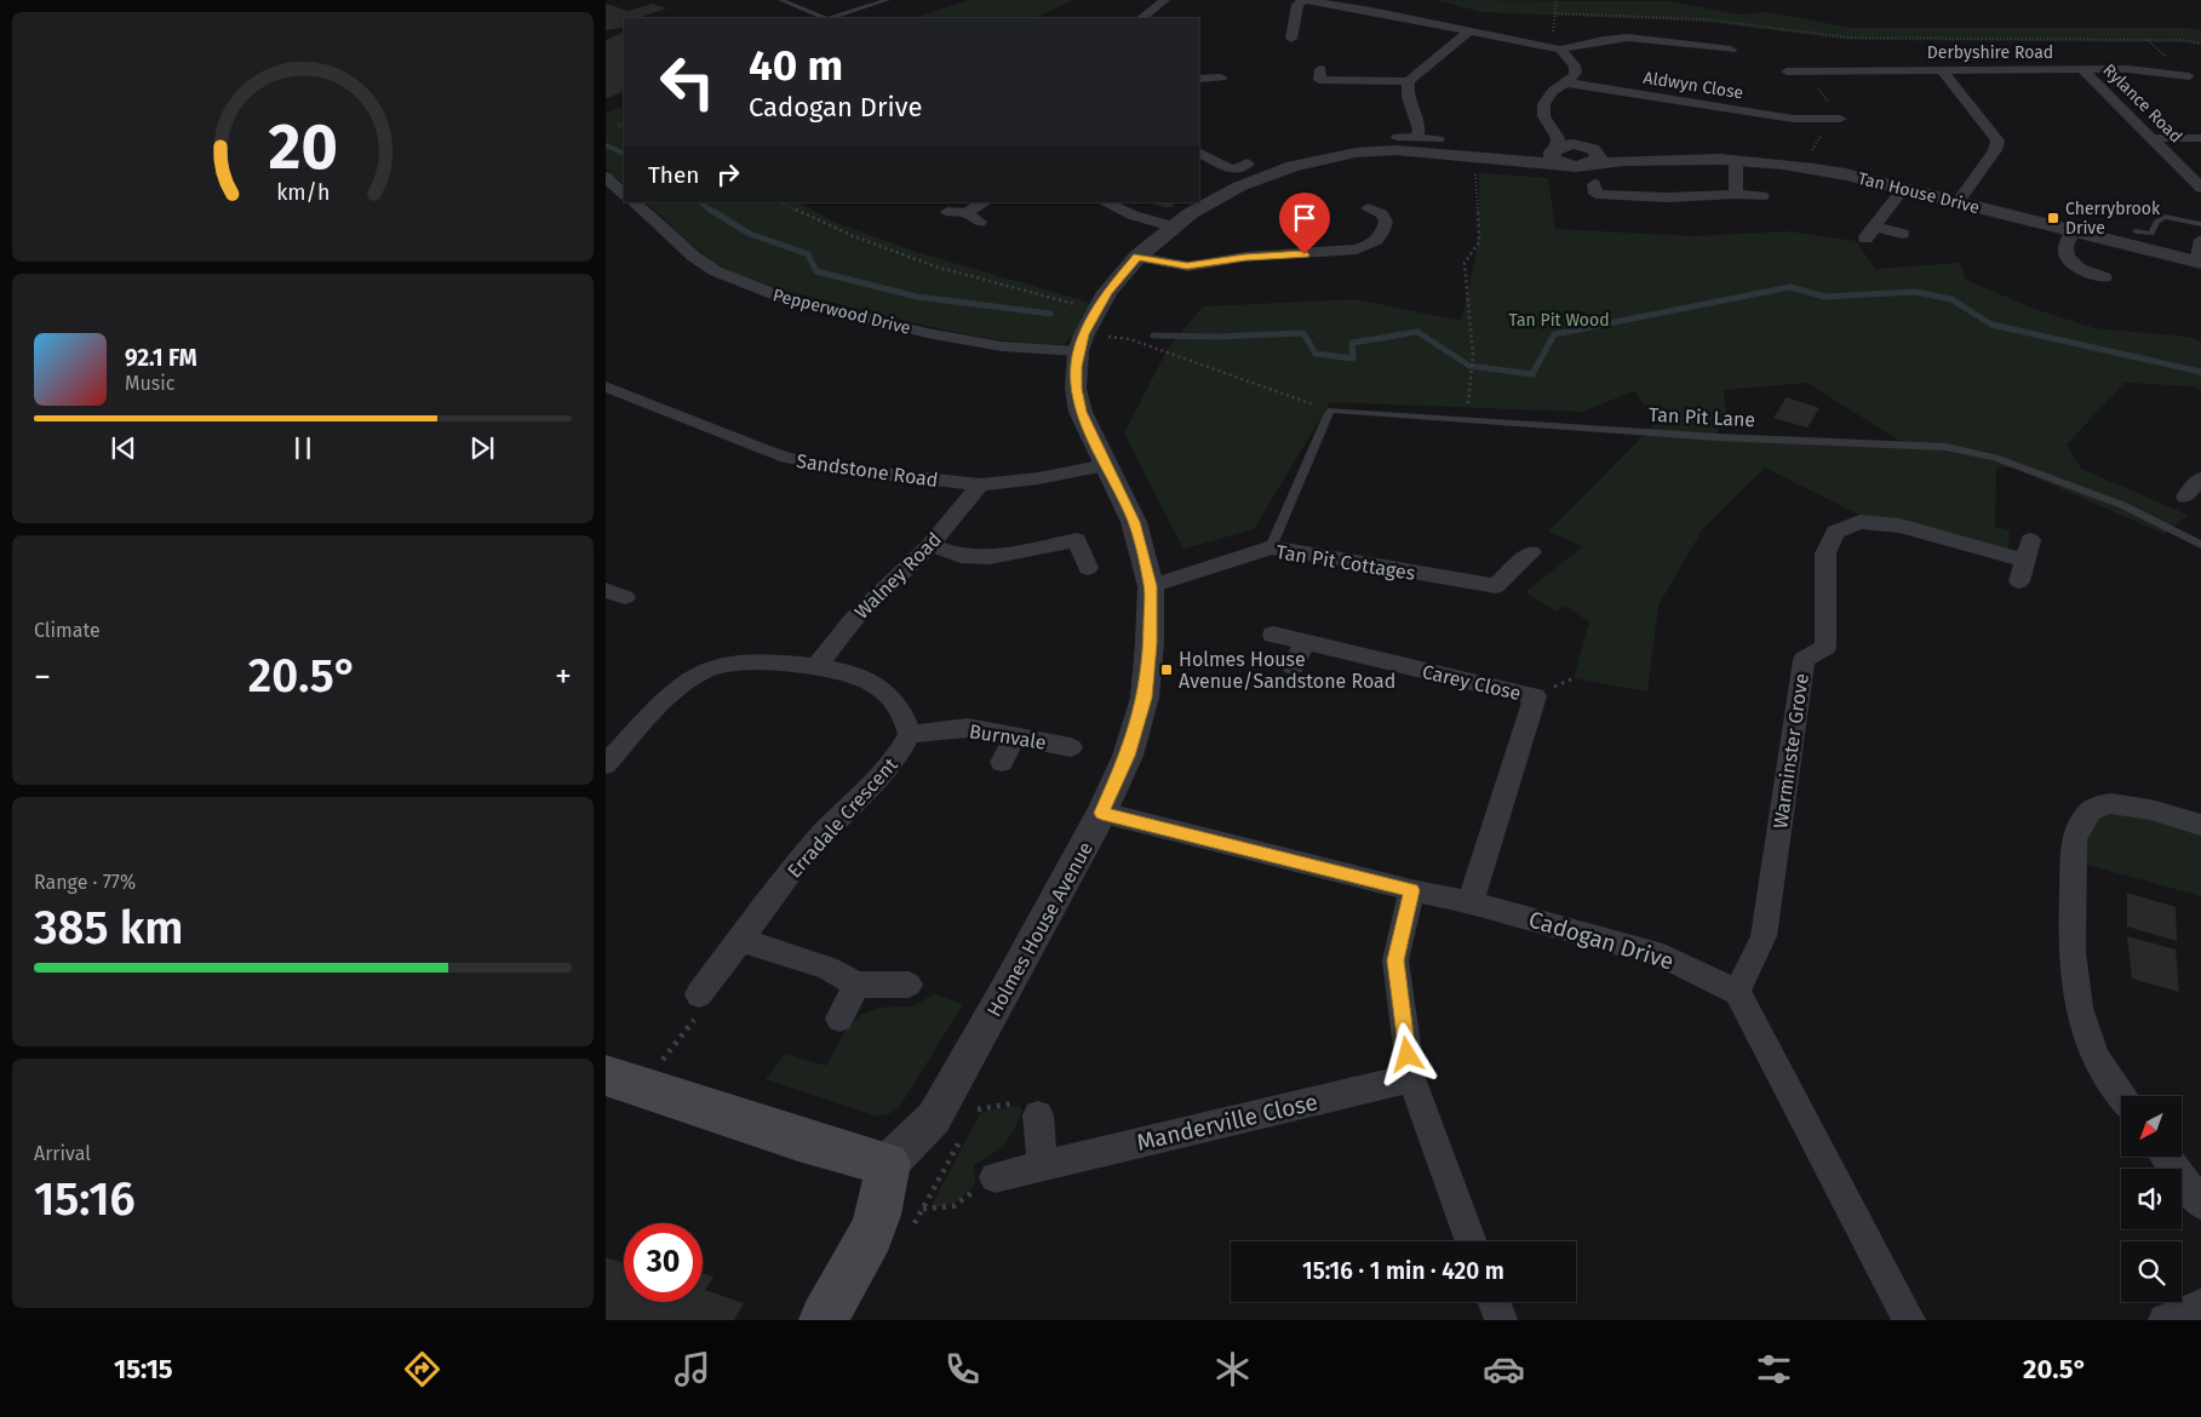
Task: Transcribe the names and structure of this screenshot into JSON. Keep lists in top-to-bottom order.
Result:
{
  "streets": {
    "street": [
      "Derbyshire Road",
      "Aldwyn Close",
      "Rylance Road",
      "Tan House Drive",
      "Pepperwood Drive",
      "Sandstone Road",
      "Tan Pit Cottages",
      "Walney Road",
      "Carey Close",
      "Burnvale",
      "Warminster Grove",
      "Erradale Crescent",
      "Holmes House Avenue",
      "Cadogan Drive",
      "Manderville Close"
    ],
    "lane": ["Tan Pit Lane"]
  },
  "crossings": [
    ["Derbyshire Road", "Rylance Road"],
    ["Tan House Drive", "Holmes House Avenue"],
    ["Pepperwood Drive", "Holmes House Avenue"],
    ["Sandstone Road", "Walney Road"],
    ["Sandstone Road", "Holmes House Avenue"],
    ["Tan Pit Cottages", "Holmes House Avenue"],
    ["Carey Close", "Cadogan Drive"],
    ["Burnvale", "Erradale Crescent"],
    ["Warminster Grove", "Cadogan Drive"],
    ["Holmes House Avenue", "Cadogan Drive"]
  ],
  "parks": ["Tan Pit Wood"],
  "places": {
    "transit": ["Cherrybrook Drive", "Holmes House Avenue/Sandstone Road"]
  },
  "north": "bottom left",
  "page": {
    "turn": ["40 m", "Cadogan Drive"],
    "then": "Then",
    "song": ["92.1 FM", "Music"],
    "tile": [
      "Climate",
      ["Range · 77%", "385 km"],
      ["Arrival", "15:16"]
    ],
    "heat": ["−", "20.5°", "+"],
    "limit": "30",
    "trip": "15:16 · 1 min · 420 m",
    "tabs": ["15:15", "20.5°"],
    "gauge": ["20", "km/h"]
  }
}
